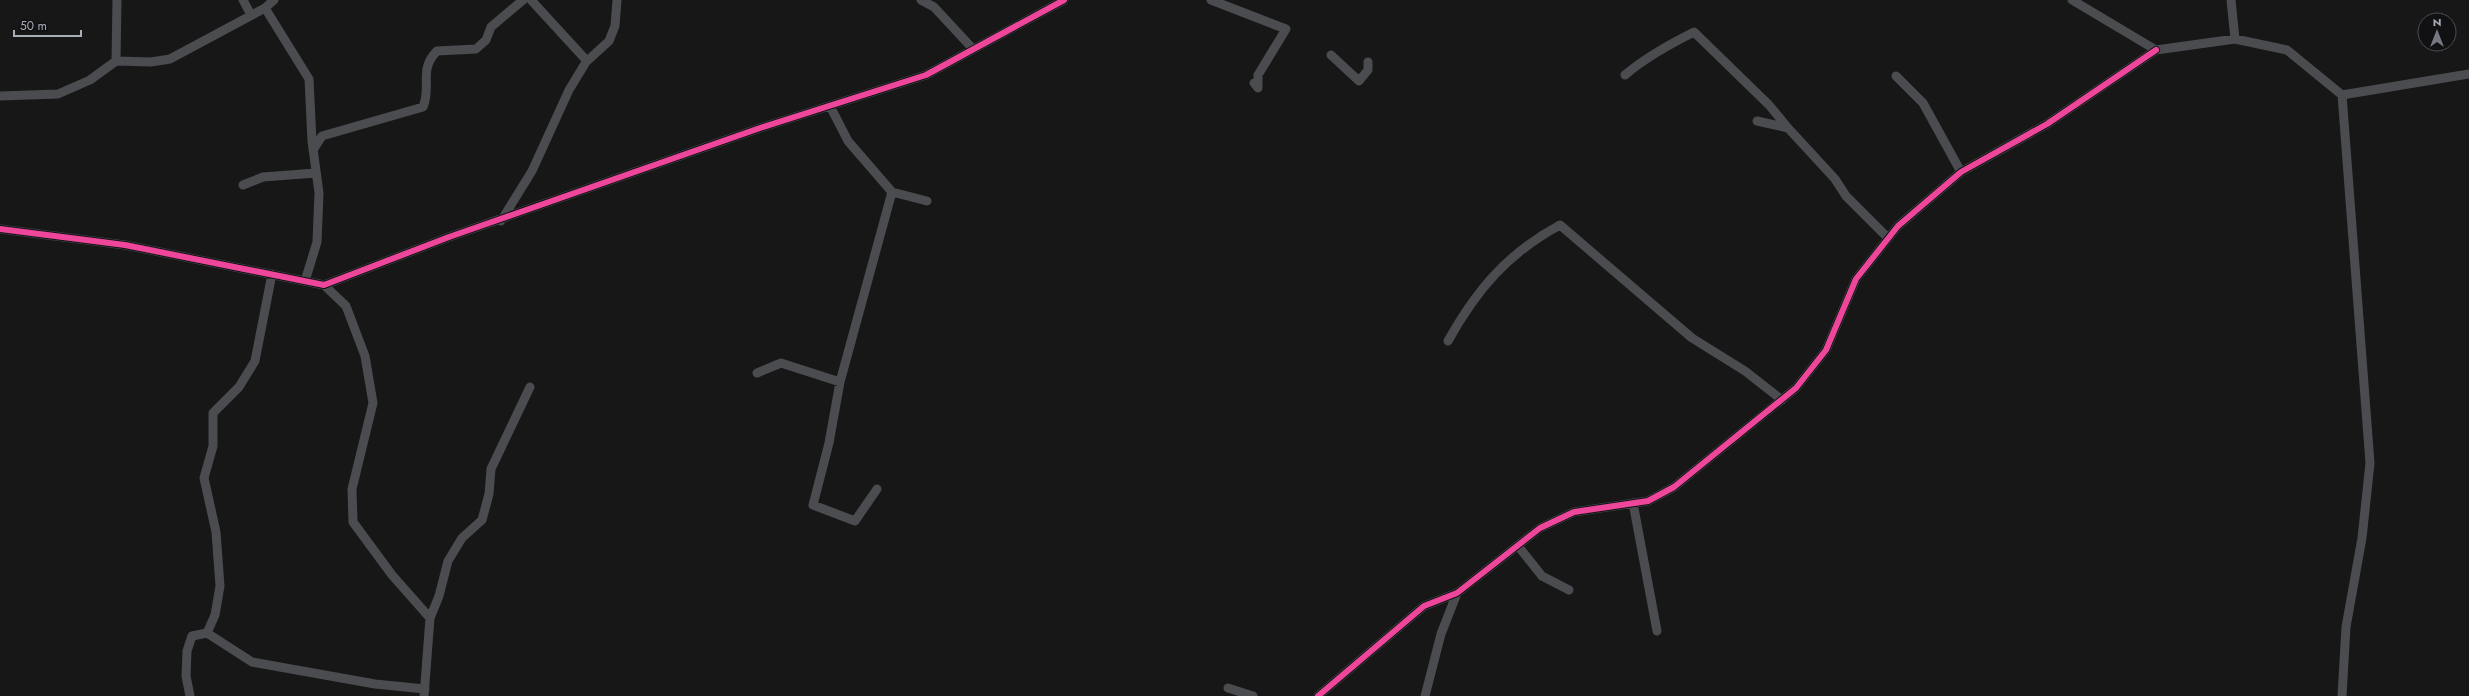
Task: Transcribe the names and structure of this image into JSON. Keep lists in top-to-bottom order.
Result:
{
  "scale_bar": "50 m",
  "north": "top"
}
